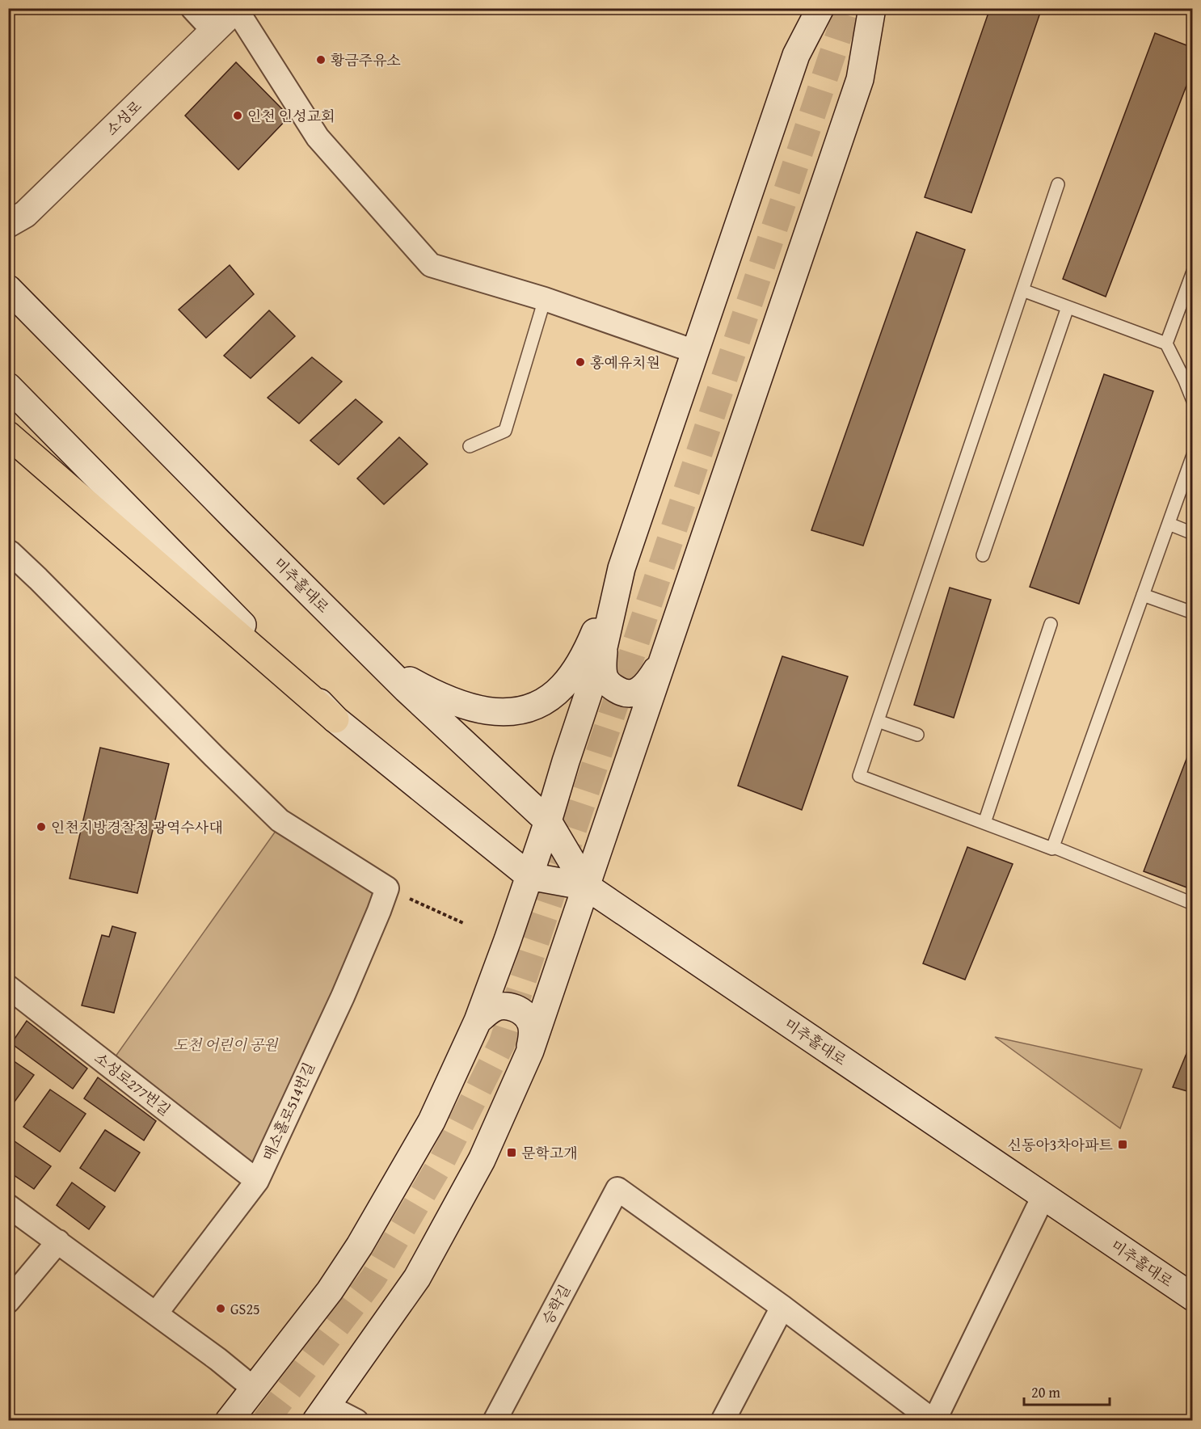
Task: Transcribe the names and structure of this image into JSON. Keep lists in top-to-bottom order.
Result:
{
  "streets": {
    "main road": ["소성로", "미추홀대로"],
    "street": ["소성로277번길", "매소홀로514번길", "승학길"]
  },
  "crossings": [
    ["소성로277번길", "매소홀로514번길"]
  ],
  "parks": ["도천 어린이 공원"],
  "places": {
    "other": [
      "황금주유소",
      "인천 인성교회",
      "홍예유치원",
      "인천지방경찰청 광역수사대",
      "GS25"
    ],
    "transit": ["신동아3차아파트", "문학고개"]
  },
  "scale_bar": "20 m"
}
